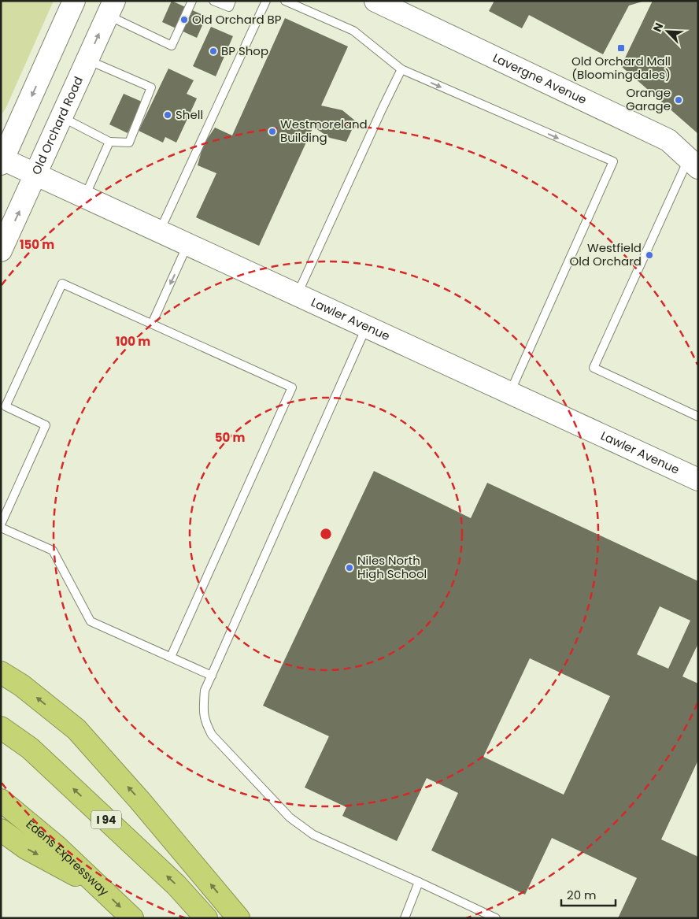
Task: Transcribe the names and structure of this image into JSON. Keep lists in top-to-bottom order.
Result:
{
  "streets": {
    "highway": ["I 94", "Edens Expressway"],
    "street": ["Lavergne Avenue", "Old Orchard Road", "Lawler Avenue"]
  },
  "crossings": [
    ["Old Orchard Road", "Lawler Avenue"]
  ],
  "places": {
    "other": [
      "Old Orchard BP",
      "BP Shop",
      "Orange Garage",
      "Shell",
      "Westmoreland Building",
      "Westfield Old Orchard",
      "Niles North High School"
    ],
    "transit": ["Old Orchard Mall (Bloomingdales)"]
  },
  "scale_bar": "20 m",
  "north": "top left",
  "rings": ["150 m", "100 m", "50 m"]
}
